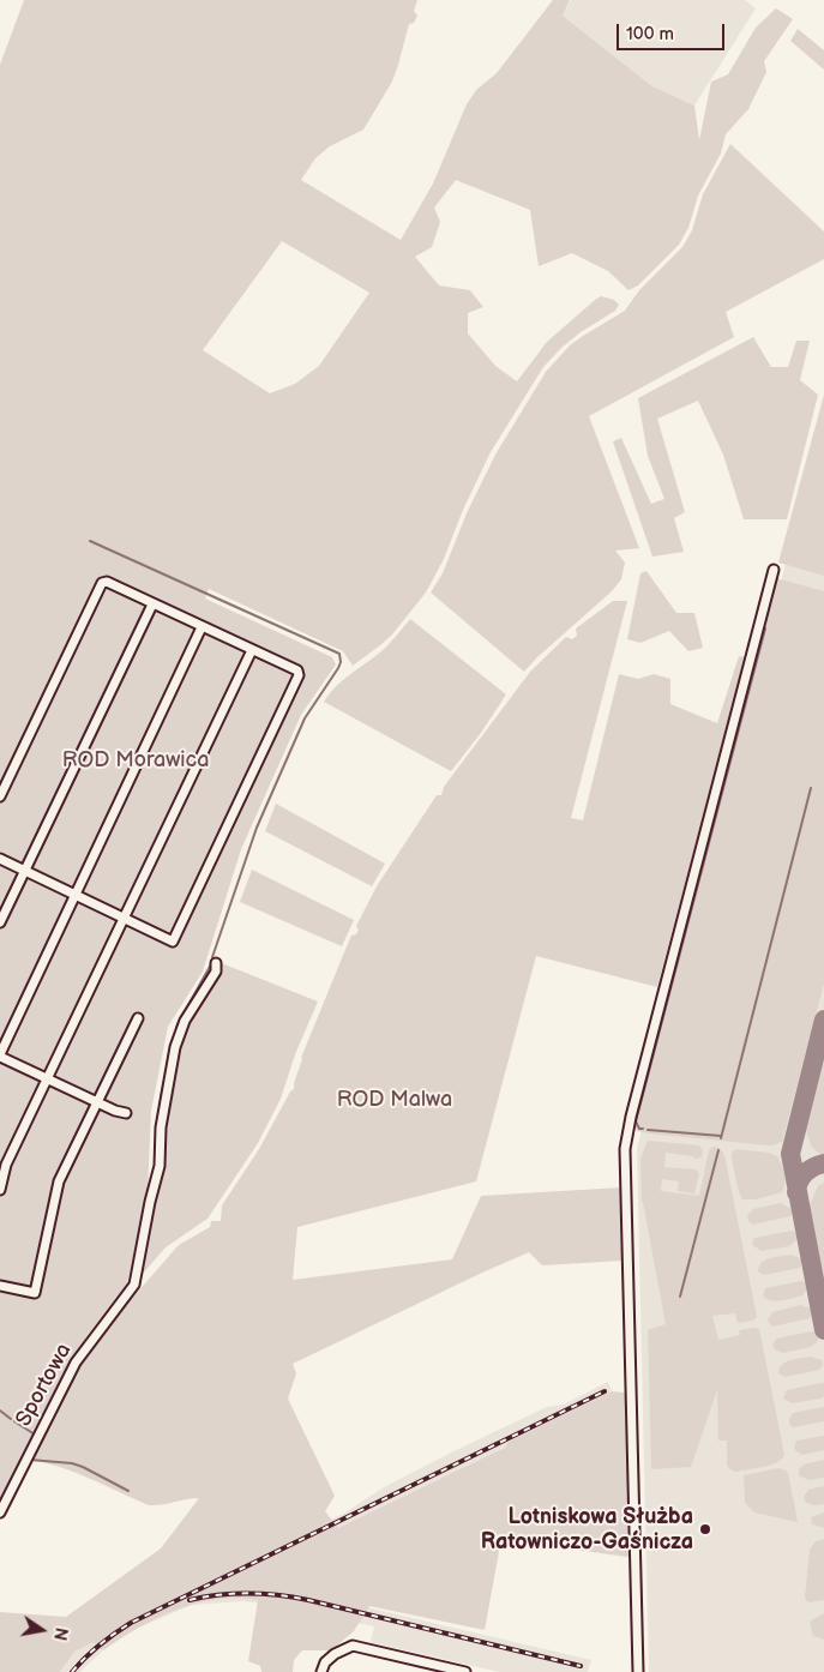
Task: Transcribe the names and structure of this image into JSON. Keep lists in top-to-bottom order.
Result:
{
  "streets": {
    "street": ["Sportowa"]
  },
  "parks": ["ROD Morawica", "ROD Malwa"],
  "places": ["Lotniskowa Służba Ratowniczo-Gaśnicza"],
  "scale_bar": "100 m",
  "north": "right"
}
